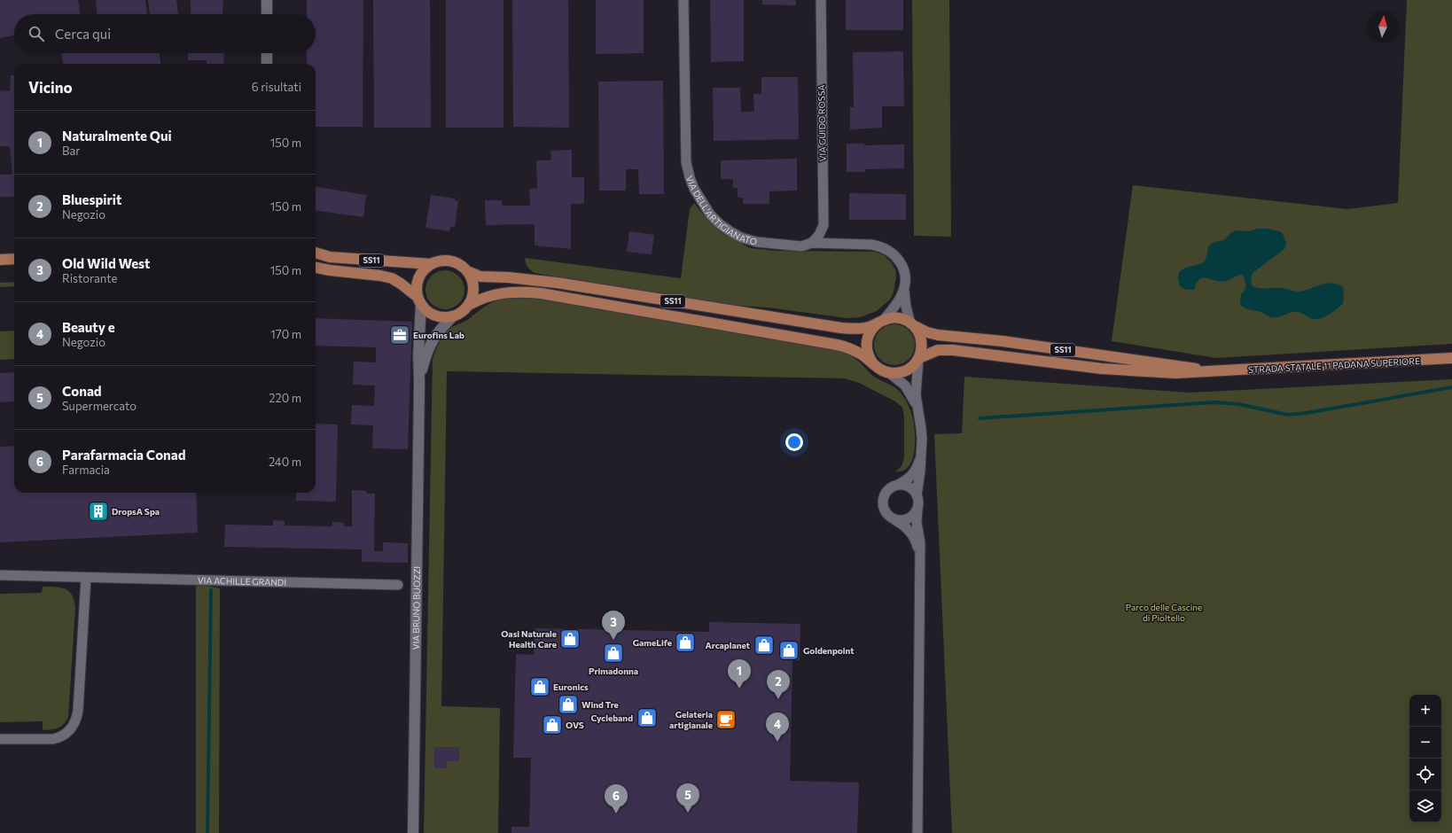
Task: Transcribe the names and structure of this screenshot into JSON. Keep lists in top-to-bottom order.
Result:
{
  "streets": {
    "main road": ["SS11", "STRADA STATALE 11 PADANA SUPERIORE", "VIA BRUNO BUOZZI"],
    "street": ["VIA GUIDO ROSSA", "VIA DELL'ARTIGIANATO", "VIA ACHILLE GRANDI"]
  },
  "crossings": [
    ["VIA GUIDO ROSSA", "VIA DELL'ARTIGIANATO"],
    ["VIA DELL'ARTIGIANATO", "SS11"],
    ["VIA DELL'ARTIGIANATO", "STRADA STATALE 11 PADANA SUPERIORE"],
    ["SS11", "STRADA STATALE 11 PADANA SUPERIORE"],
    ["SS11", "VIA BRUNO BUOZZI"],
    ["STRADA STATALE 11 PADANA SUPERIORE", "VIA BRUNO BUOZZI"]
  ],
  "parks": ["Parco delle Cascine di Pioltello"],
  "places": {
    "office": ["Eurofins Lab"],
    "building": ["DropsA Spa"],
    "shop": [
      "Oasi Naturale Health Care",
      "GameLife",
      "Arcaplanet",
      "Goldenpoint",
      "Primadonna",
      "Euronics",
      "Wind Tre",
      "Cycleband",
      "OVS"
    ],
    "cafe": ["Gelateria artigianale"]
  },
  "north": "top",
  "page": {
    "search": "Cerca qui",
    "heading": ["Vicino", "6 risultati"],
    "list": [
      {
        "mark": "1",
        "name": "Naturalmente Qui",
        "note": "Bar",
        "value": "150 m"
      },
      {
        "mark": "2",
        "name": "Bluespirit",
        "note": "Negozio",
        "value": "150 m"
      },
      {
        "mark": "3",
        "name": "Old Wild West",
        "note": "Ristorante",
        "value": "150 m"
      },
      {
        "mark": "4",
        "name": "Beauty e",
        "note": "Negozio",
        "value": "170 m"
      },
      {
        "mark": "5",
        "name": "Conad",
        "note": "Supermercato",
        "value": "220 m"
      },
      {
        "mark": "6",
        "name": "Parafarmacia Conad",
        "note": "Farmacia",
        "value": "240 m"
      }
    ],
    "pins": [
      "3",
      "1",
      "2",
      "4",
      "5",
      "6"
    ],
    "map_buttons": ["+", "−"]
  }
}
